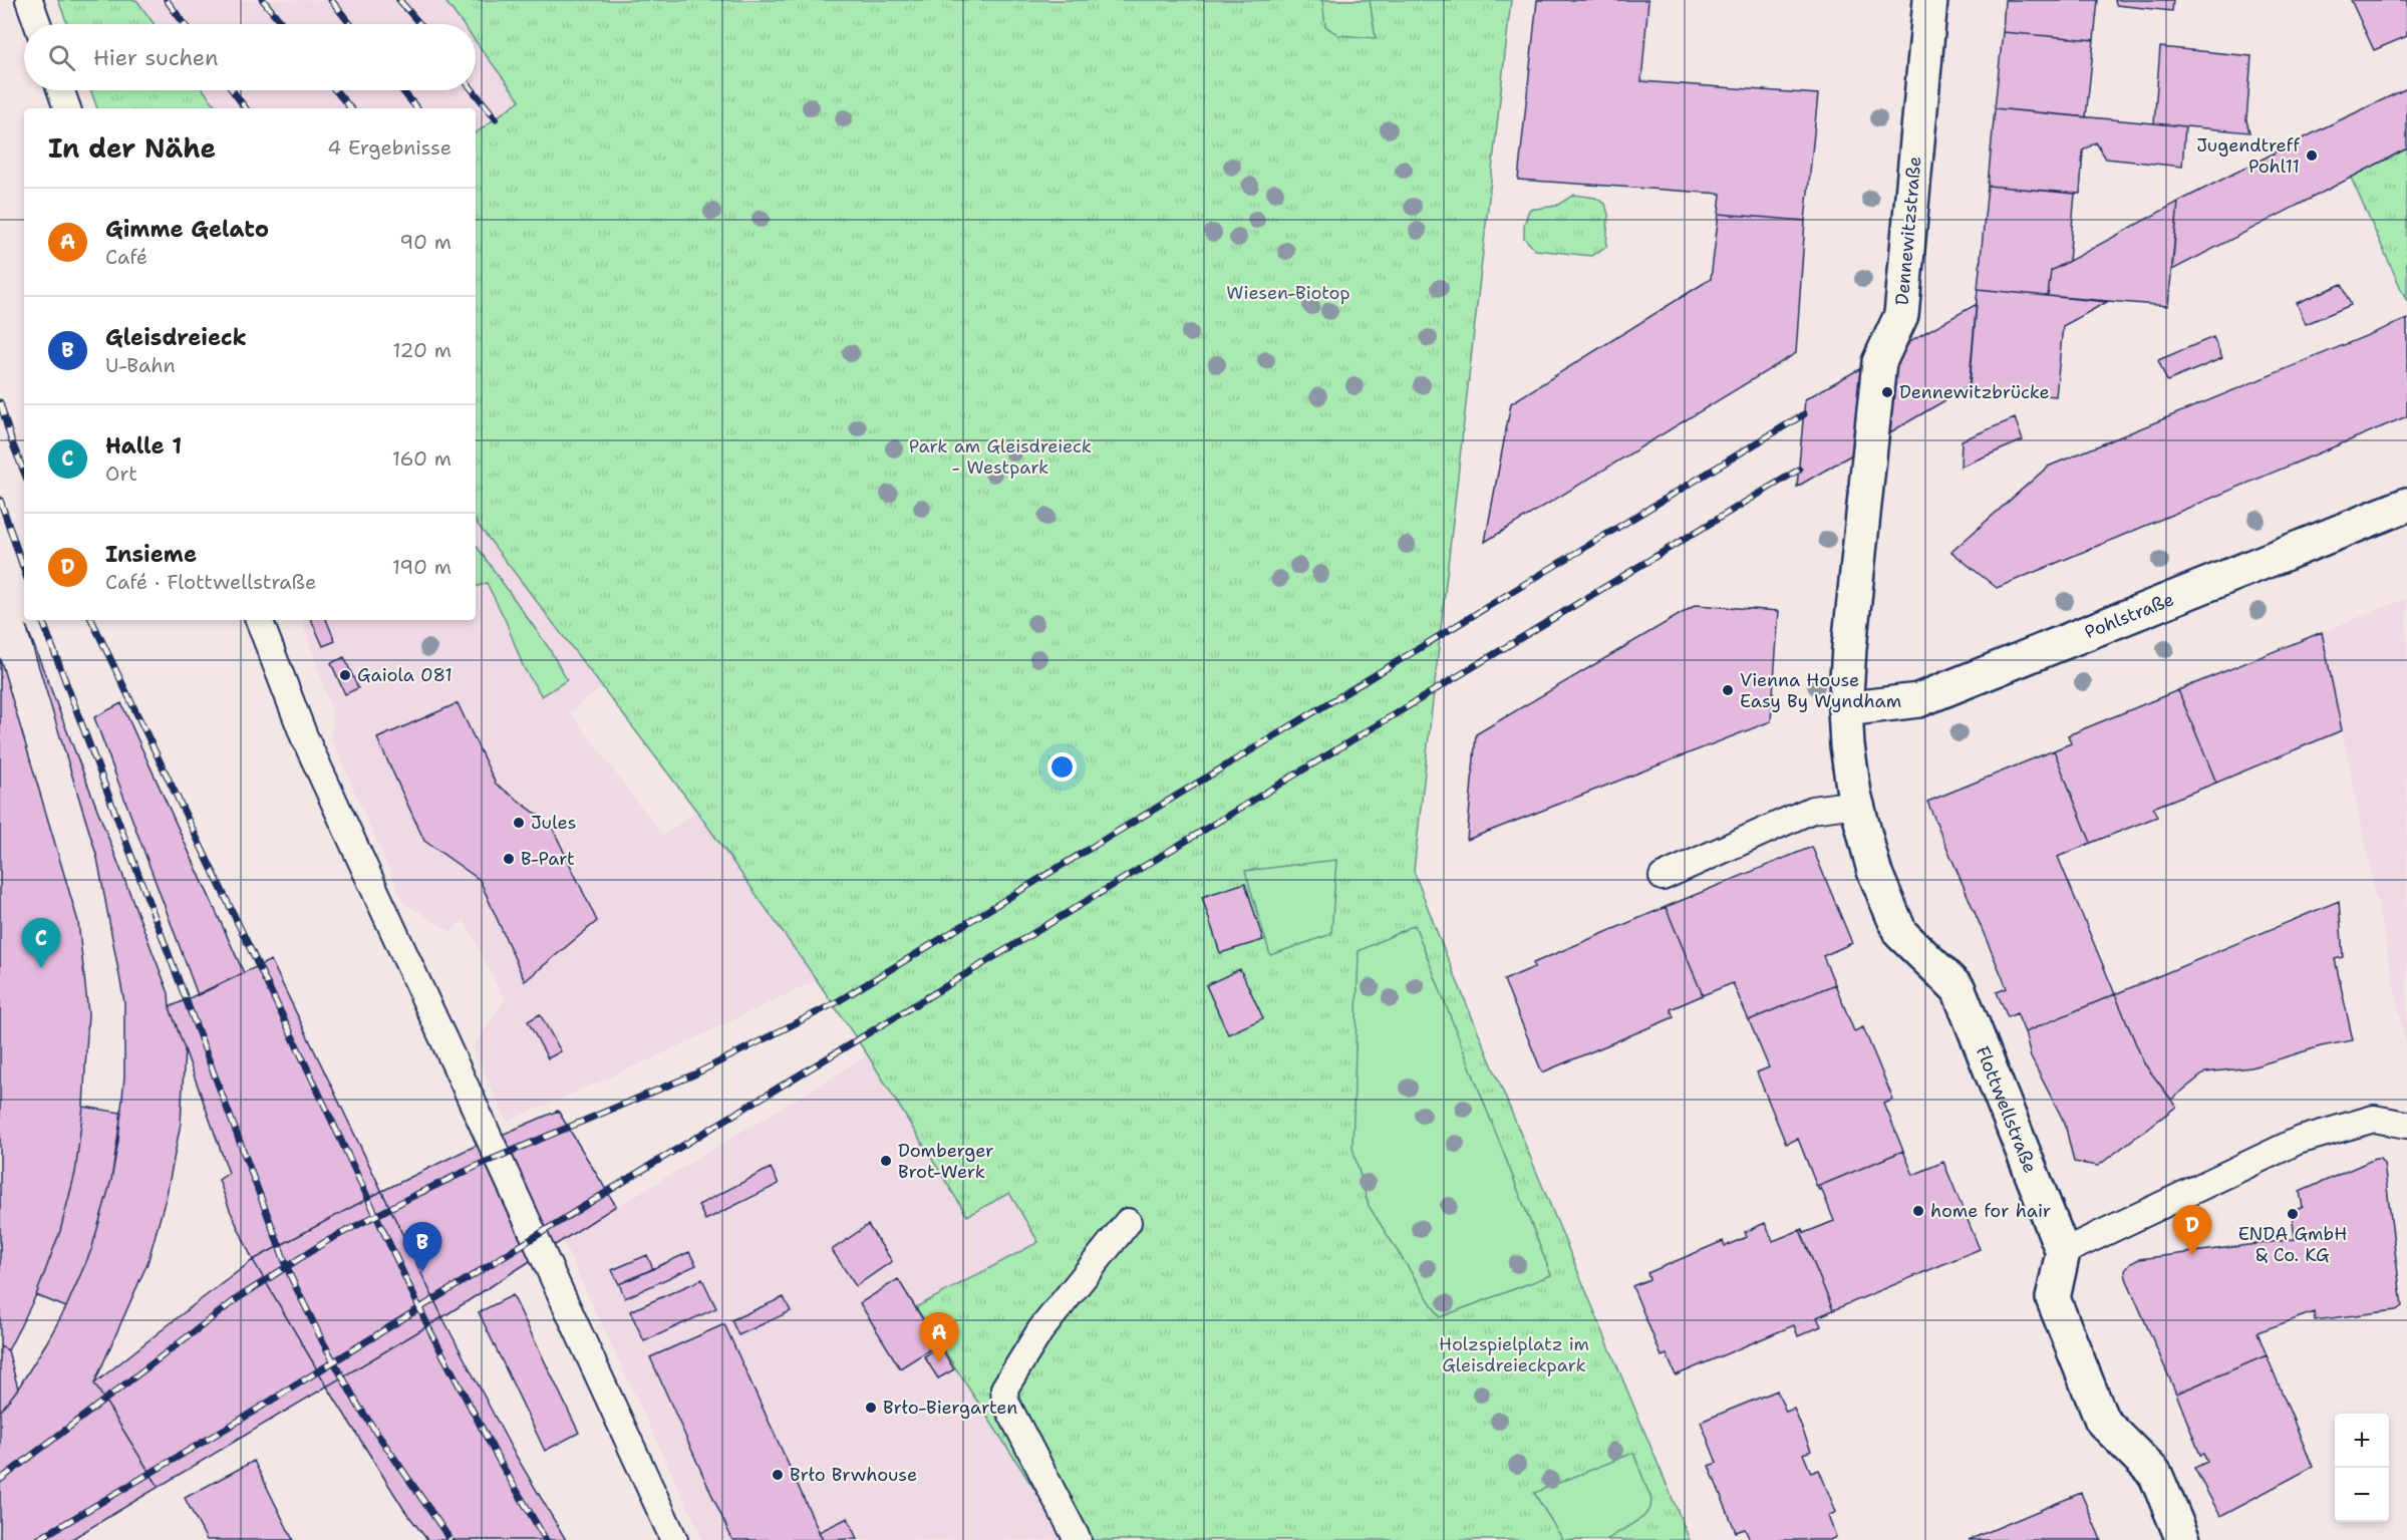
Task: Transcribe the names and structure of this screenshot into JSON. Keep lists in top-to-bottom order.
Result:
{
  "streets": {
    "street": ["Dennewitzstraße", "Pohlstraße", "Flottwellstraße"]
  },
  "crossings": [
    ["Dennewitzstraße", "Pohlstraße"],
    ["Dennewitzstraße", "Flottwellstraße"],
    ["Pohlstraße", "Flottwellstraße"]
  ],
  "parks": ["Wiesen-Biotop", "Park am Gleisdreieck - Westpark", "Holzspielplatz im Gleisdreieckpark"],
  "places": [
    "Jugendtreff Pohl11",
    "Dennewitzbrücke",
    "Gaiola 081",
    "Vienna House Easy By Wyndham",
    "Jules",
    "B-Part",
    "Domberger Brot-Werk",
    "home for hair",
    "ENDA GmbH & Co. KG",
    "Brło-Biergarten",
    "Brło Brwhouse"
  ],
  "page": {
    "search": "Hier suchen",
    "heading": ["In der Nähe", "4 Ergebnisse"],
    "list": [
      {
        "mark": "A",
        "name": "Gimme Gelato",
        "note": "Café",
        "value": "90 m"
      },
      {
        "mark": "B",
        "name": "Gleisdreieck",
        "note": "U-Bahn",
        "value": "120 m"
      },
      {
        "mark": "C",
        "name": "Halle 1",
        "note": "Ort",
        "value": "160 m"
      },
      {
        "mark": "D",
        "name": "Insieme",
        "note": "Café · Flottwellstraße",
        "value": "190 m"
      }
    ],
    "pins": [
      "C",
      "D",
      "B",
      "A"
    ],
    "map_buttons": ["+", "−"]
  }
}
